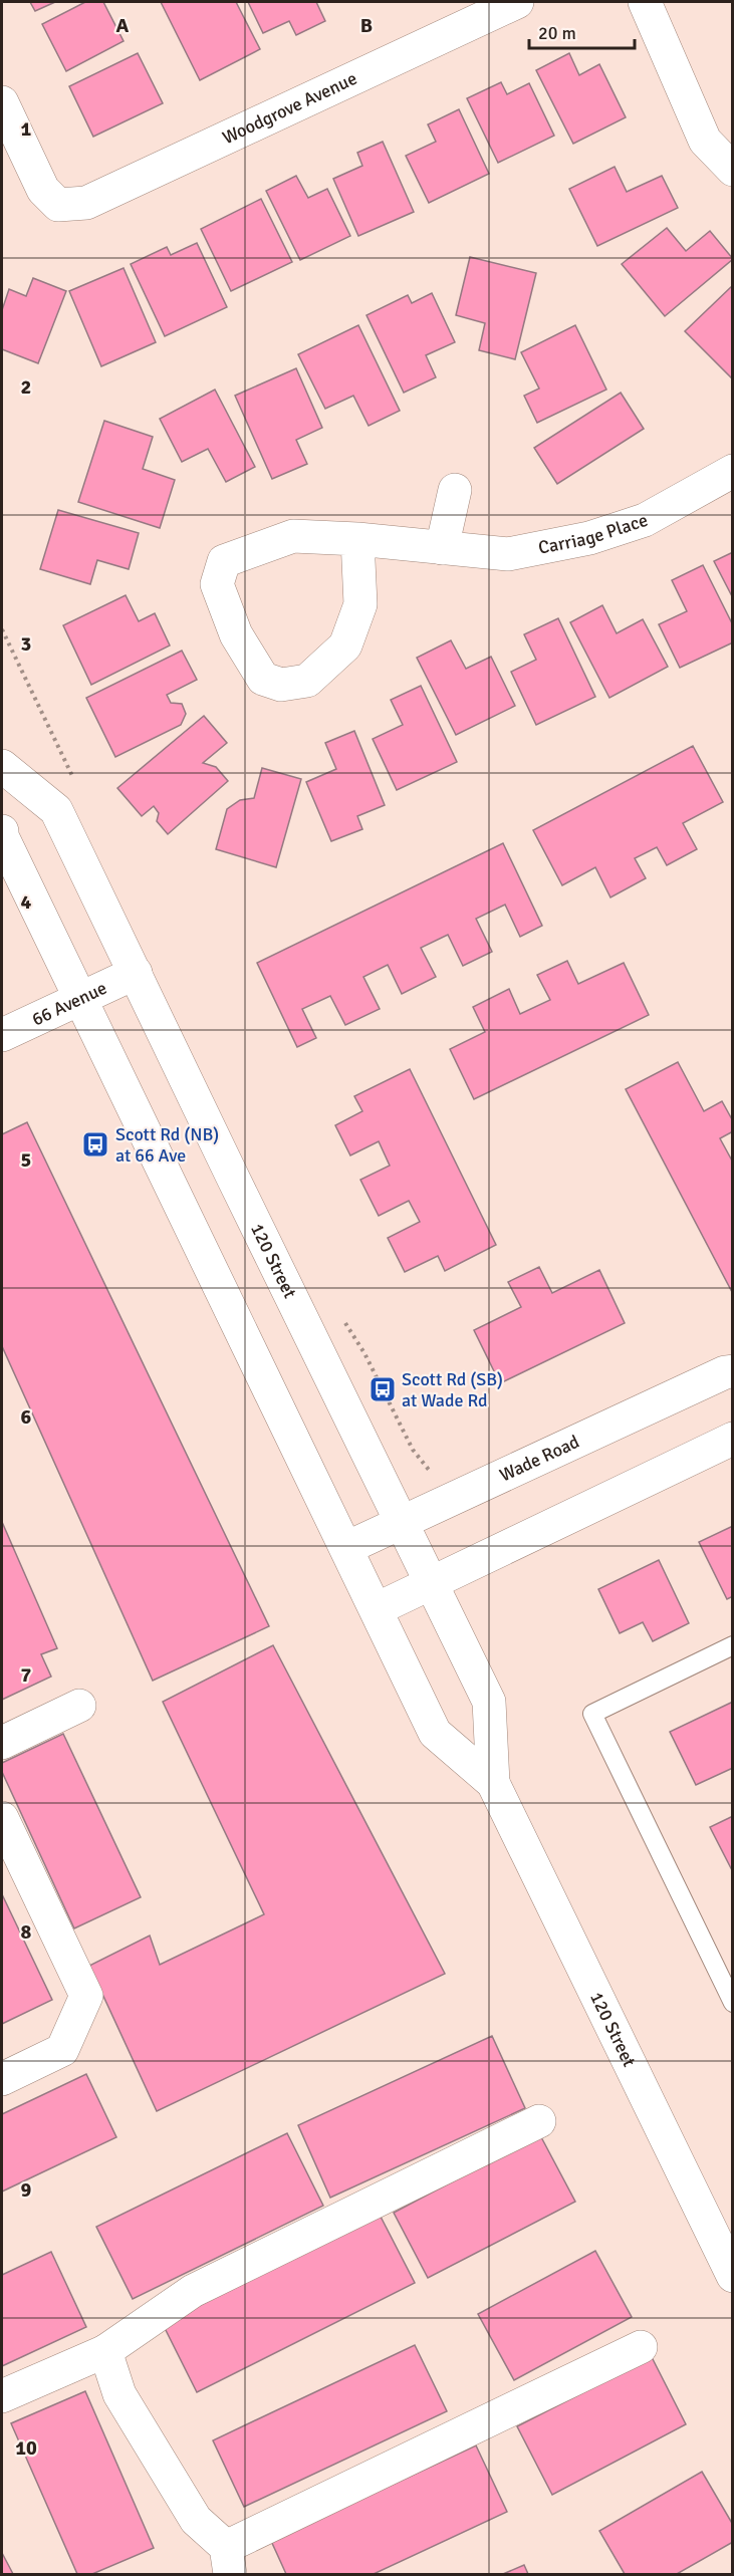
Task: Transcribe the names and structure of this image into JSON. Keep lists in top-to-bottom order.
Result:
{
  "streets": {
    "street": [
      "Woodgrove Avenue",
      "Carriage Place",
      "66 Avenue",
      "120 Street",
      "Wade Road"
    ]
  },
  "crossings": [
    ["66 Avenue", "120 Street"],
    ["120 Street", "Wade Road"]
  ],
  "places": {
    "bus stop": ["Scott Rd (NB) at 66 Ave", "Scott Rd (SB) at Wade Rd"]
  },
  "scale_bar": "20 m",
  "grid": {
    "columns": ["A", "B"],
    "rows": [
      "1",
      "2",
      "3",
      "4",
      "5",
      "6",
      "7",
      "8",
      "9",
      "10"
    ]
  }
}
